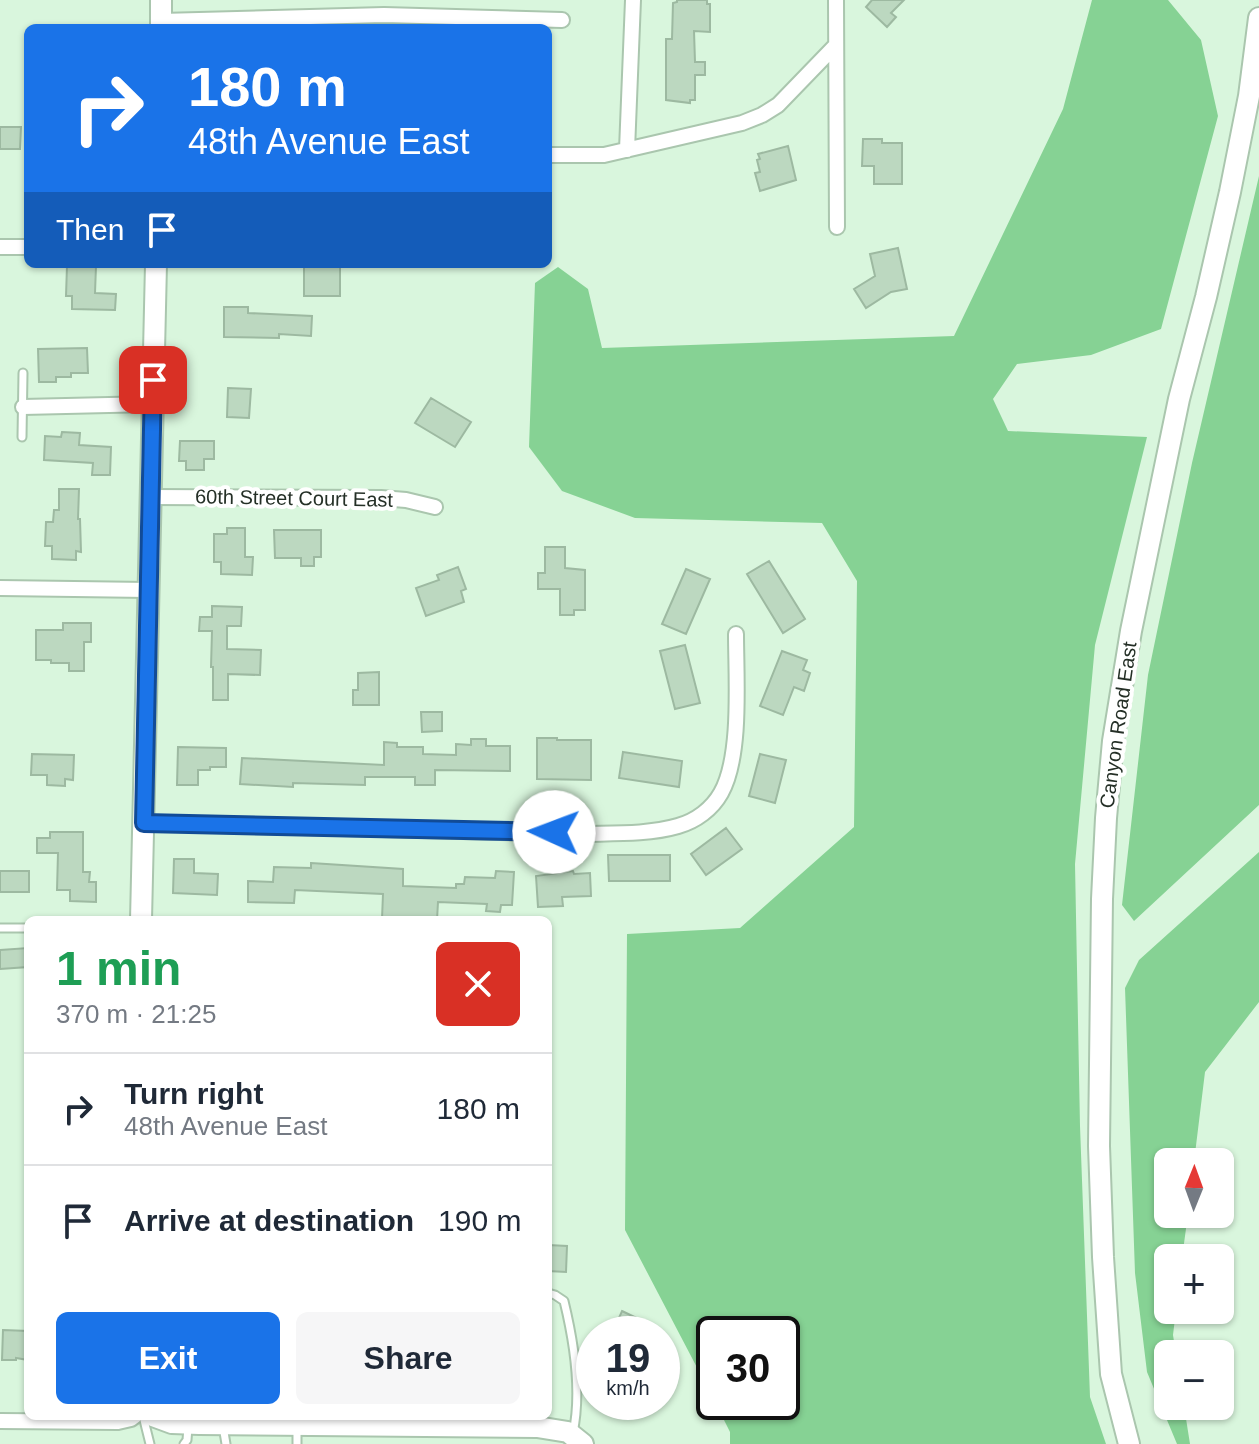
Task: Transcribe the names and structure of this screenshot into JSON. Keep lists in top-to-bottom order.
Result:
{
  "streets": {
    "main road": ["Canyon Road East"],
    "street": ["60th Street Court East"]
  },
  "north": "top",
  "page": {
    "turn": ["180 m", "48th Avenue East"],
    "then": "Then",
    "heading": ["1 min", "370 m · 21:25"],
    "list": [
      {
        "name": "Turn right",
        "note": "48th Avenue East",
        "value": "180 m"
      },
      {
        "name": "Arrive at destination",
        "value": "190 m"
      }
    ],
    "map_buttons": ["+", "−"],
    "buttons": ["Exit", "Share"],
    "speed": "19 km/h",
    "limit": "30"
  }
}
